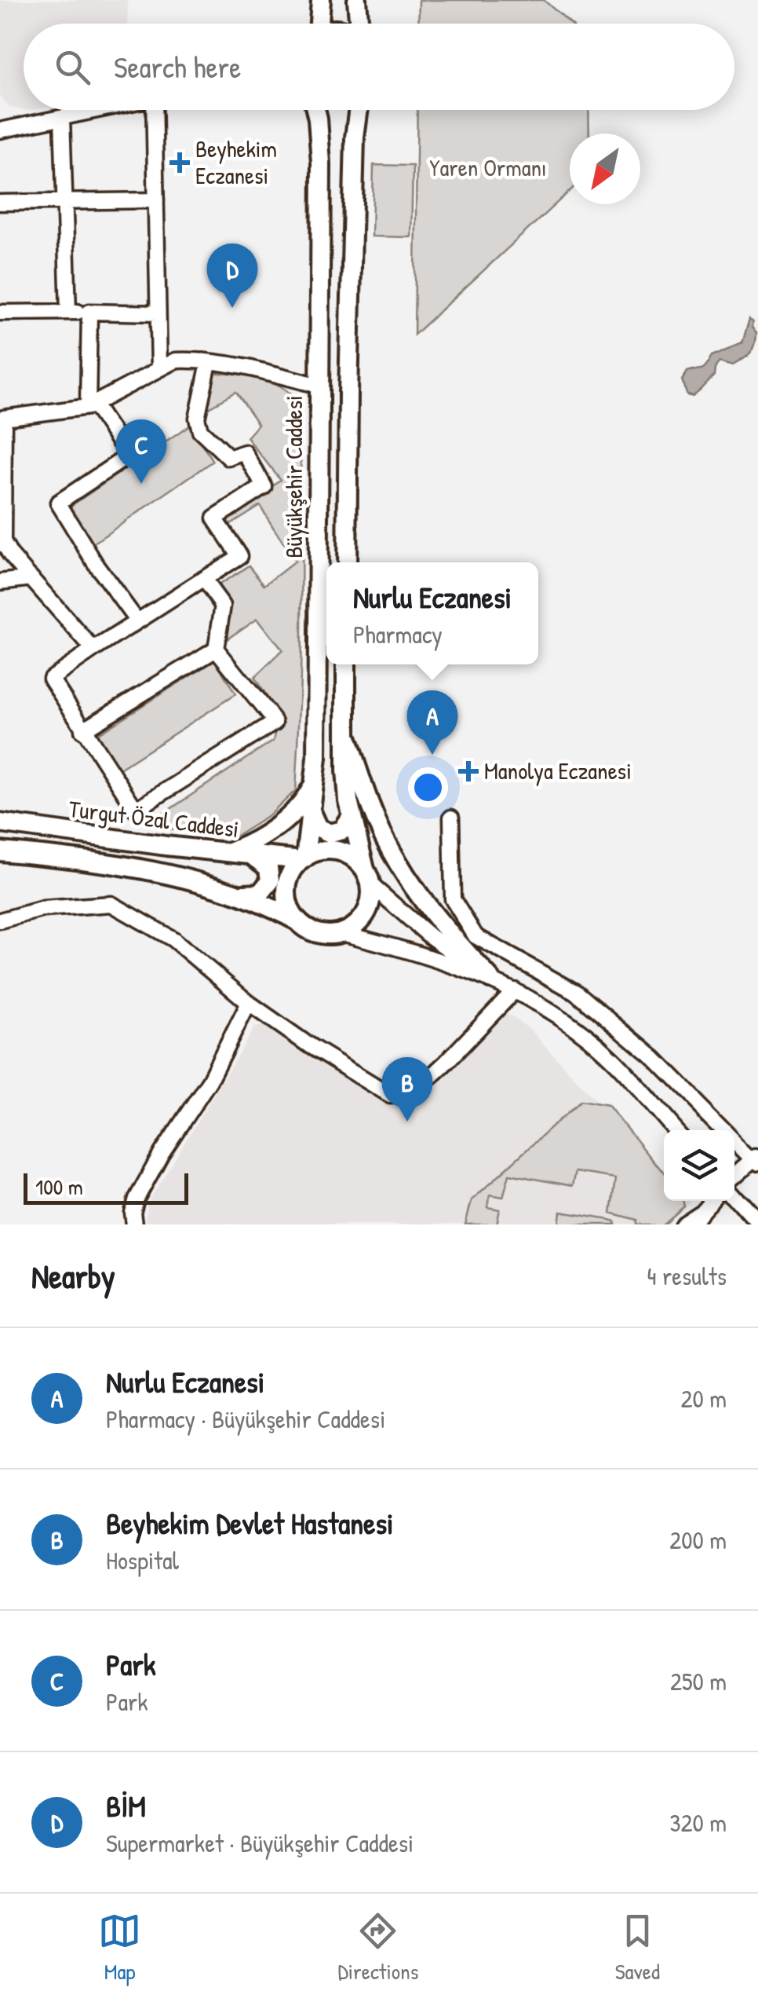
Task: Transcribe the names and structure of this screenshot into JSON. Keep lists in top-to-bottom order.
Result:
{
  "streets": {
    "main road": ["Büyükşehir Caddesi", "Turgut Özal Caddesi"]
  },
  "crossings": [
    ["Büyükşehir Caddesi", "Turgut Özal Caddesi"]
  ],
  "parks": ["Yaren Ormanı"],
  "places": {
    "health": ["Beyhekim Eczanesi", "Manolya Eczanesi"]
  },
  "scale_bar": "100 m",
  "north": "bottom left",
  "page": {
    "search": "Search here",
    "pins": [
      "D",
      "C",
      "A",
      "B"
    ],
    "popup": ["Nurlu Eczanesi", "Pharmacy"],
    "scale": "100 m",
    "heading": ["Nearby", "4 results"],
    "list": [
      {
        "mark": "A",
        "name": "Nurlu Eczanesi",
        "note": "Pharmacy · Büyükşehir Caddesi",
        "value": "20 m"
      },
      {
        "mark": "B",
        "name": "Beyhekim Devlet Hastanesi",
        "note": "Hospital",
        "value": "200 m"
      },
      {
        "mark": "C",
        "name": "Park",
        "note": "Park",
        "value": "250 m"
      },
      {
        "mark": "D",
        "name": "BİM",
        "note": "Supermarket · Büyükşehir Caddesi",
        "value": "320 m"
      }
    ],
    "nav": ["Map", "Directions", "Saved"]
  }
}
